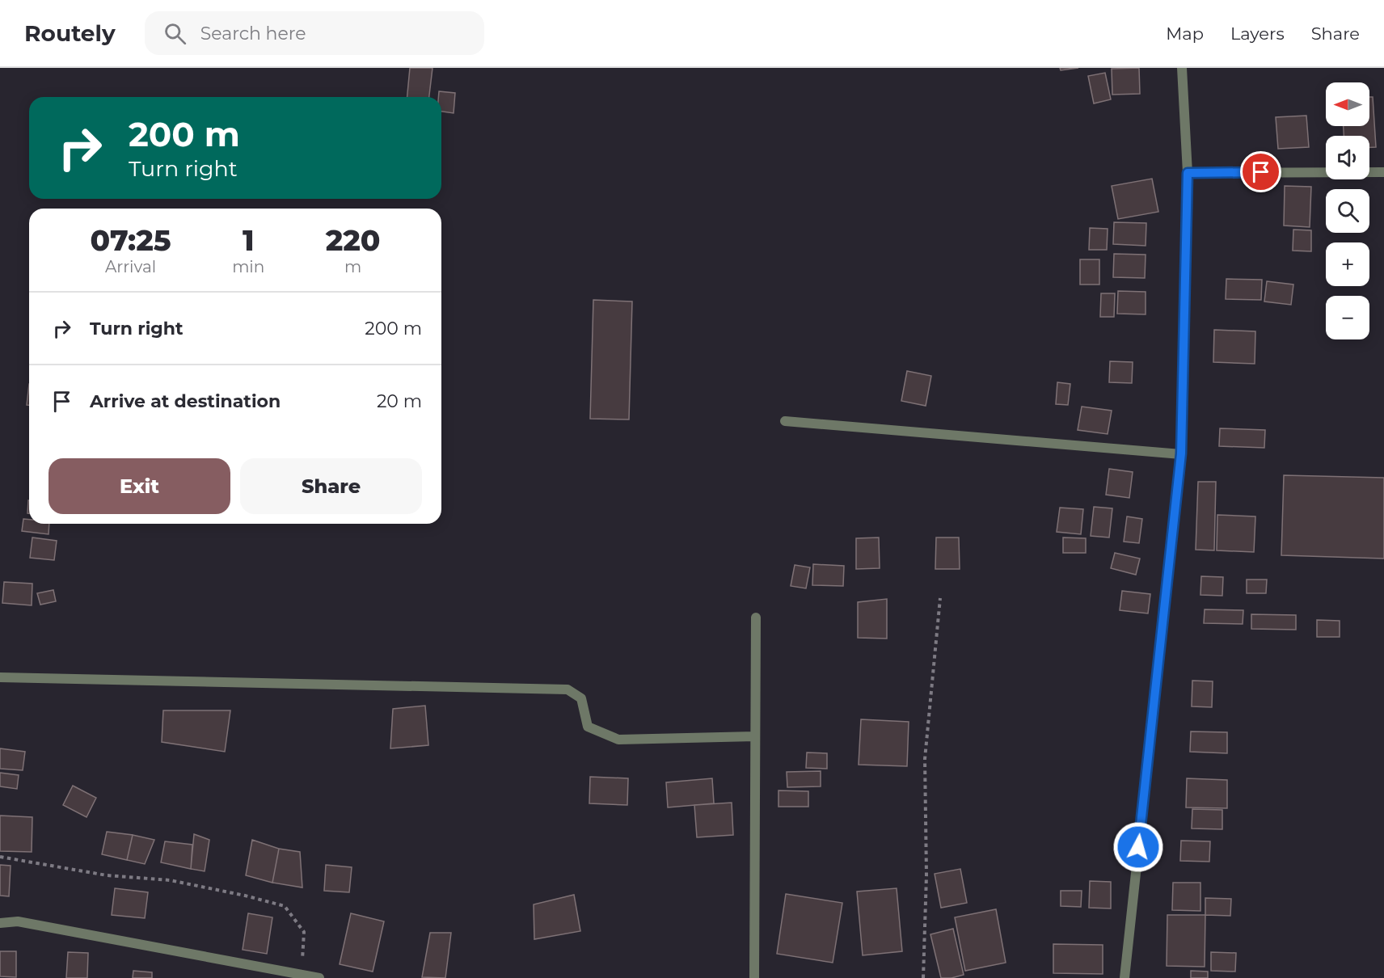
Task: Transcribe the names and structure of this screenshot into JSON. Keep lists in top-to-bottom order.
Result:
{
  "north": "left",
  "page": {
    "header": "Routely",
    "search": "Search here",
    "nav": ["Map", "Layers", "Share"],
    "map_buttons": ["+", "−"],
    "turn": ["200 m", "Turn right"],
    "eta": [
      "07:25",
      "Arrival",
      "1",
      "min",
      "220",
      "m"
    ],
    "list": [
      {
        "name": "Turn right",
        "value": "200 m"
      },
      {
        "name": "Arrive at destination",
        "value": "20 m"
      }
    ],
    "buttons": ["Exit", "Share"]
  }
}
